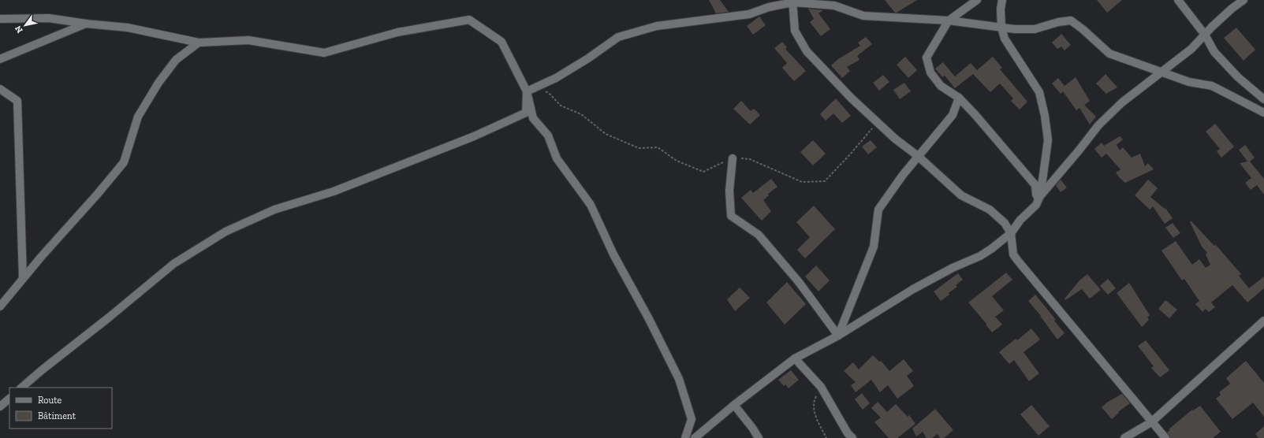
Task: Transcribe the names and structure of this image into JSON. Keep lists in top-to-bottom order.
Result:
{
  "legend": ["Route", "Bâtiment"],
  "north": "bottom left"
}
